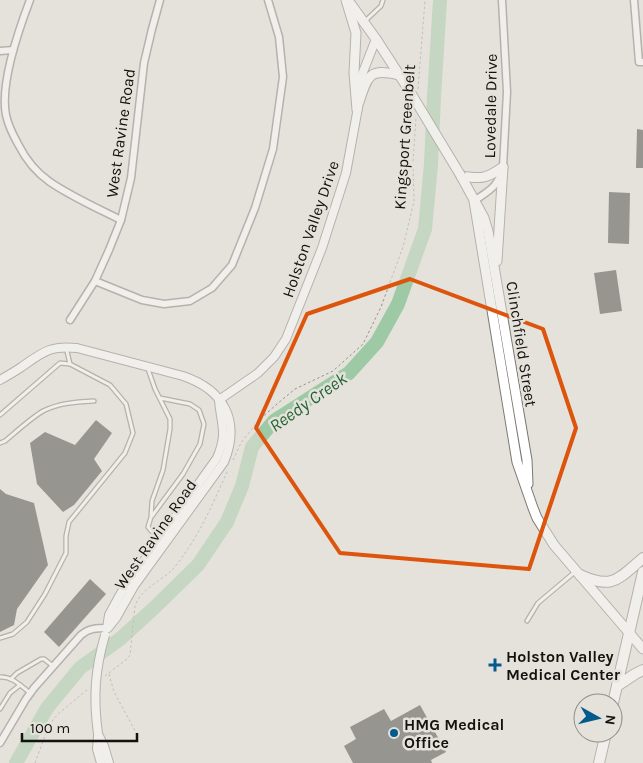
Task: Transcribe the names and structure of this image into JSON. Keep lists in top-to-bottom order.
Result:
{
  "streets": {
    "main road": ["Clinchfield Street"],
    "street": ["Lovedale Drive", "West Ravine Road", "Holston Valley Drive"],
    "path": ["Kingsport Greenbelt"]
  },
  "crossings": [
    ["Lovedale Drive", "Clinchfield Street"],
    ["West Ravine Road", "Holston Valley Drive"],
    ["Holston Valley Drive", "Clinchfield Street"]
  ],
  "water": ["Reedy Creek"],
  "places": {
    "health": ["Holston Valley Medical Center"],
    "other": ["HMG Medical Office"]
  },
  "scale_bar": "100 m",
  "north": "right"
}
